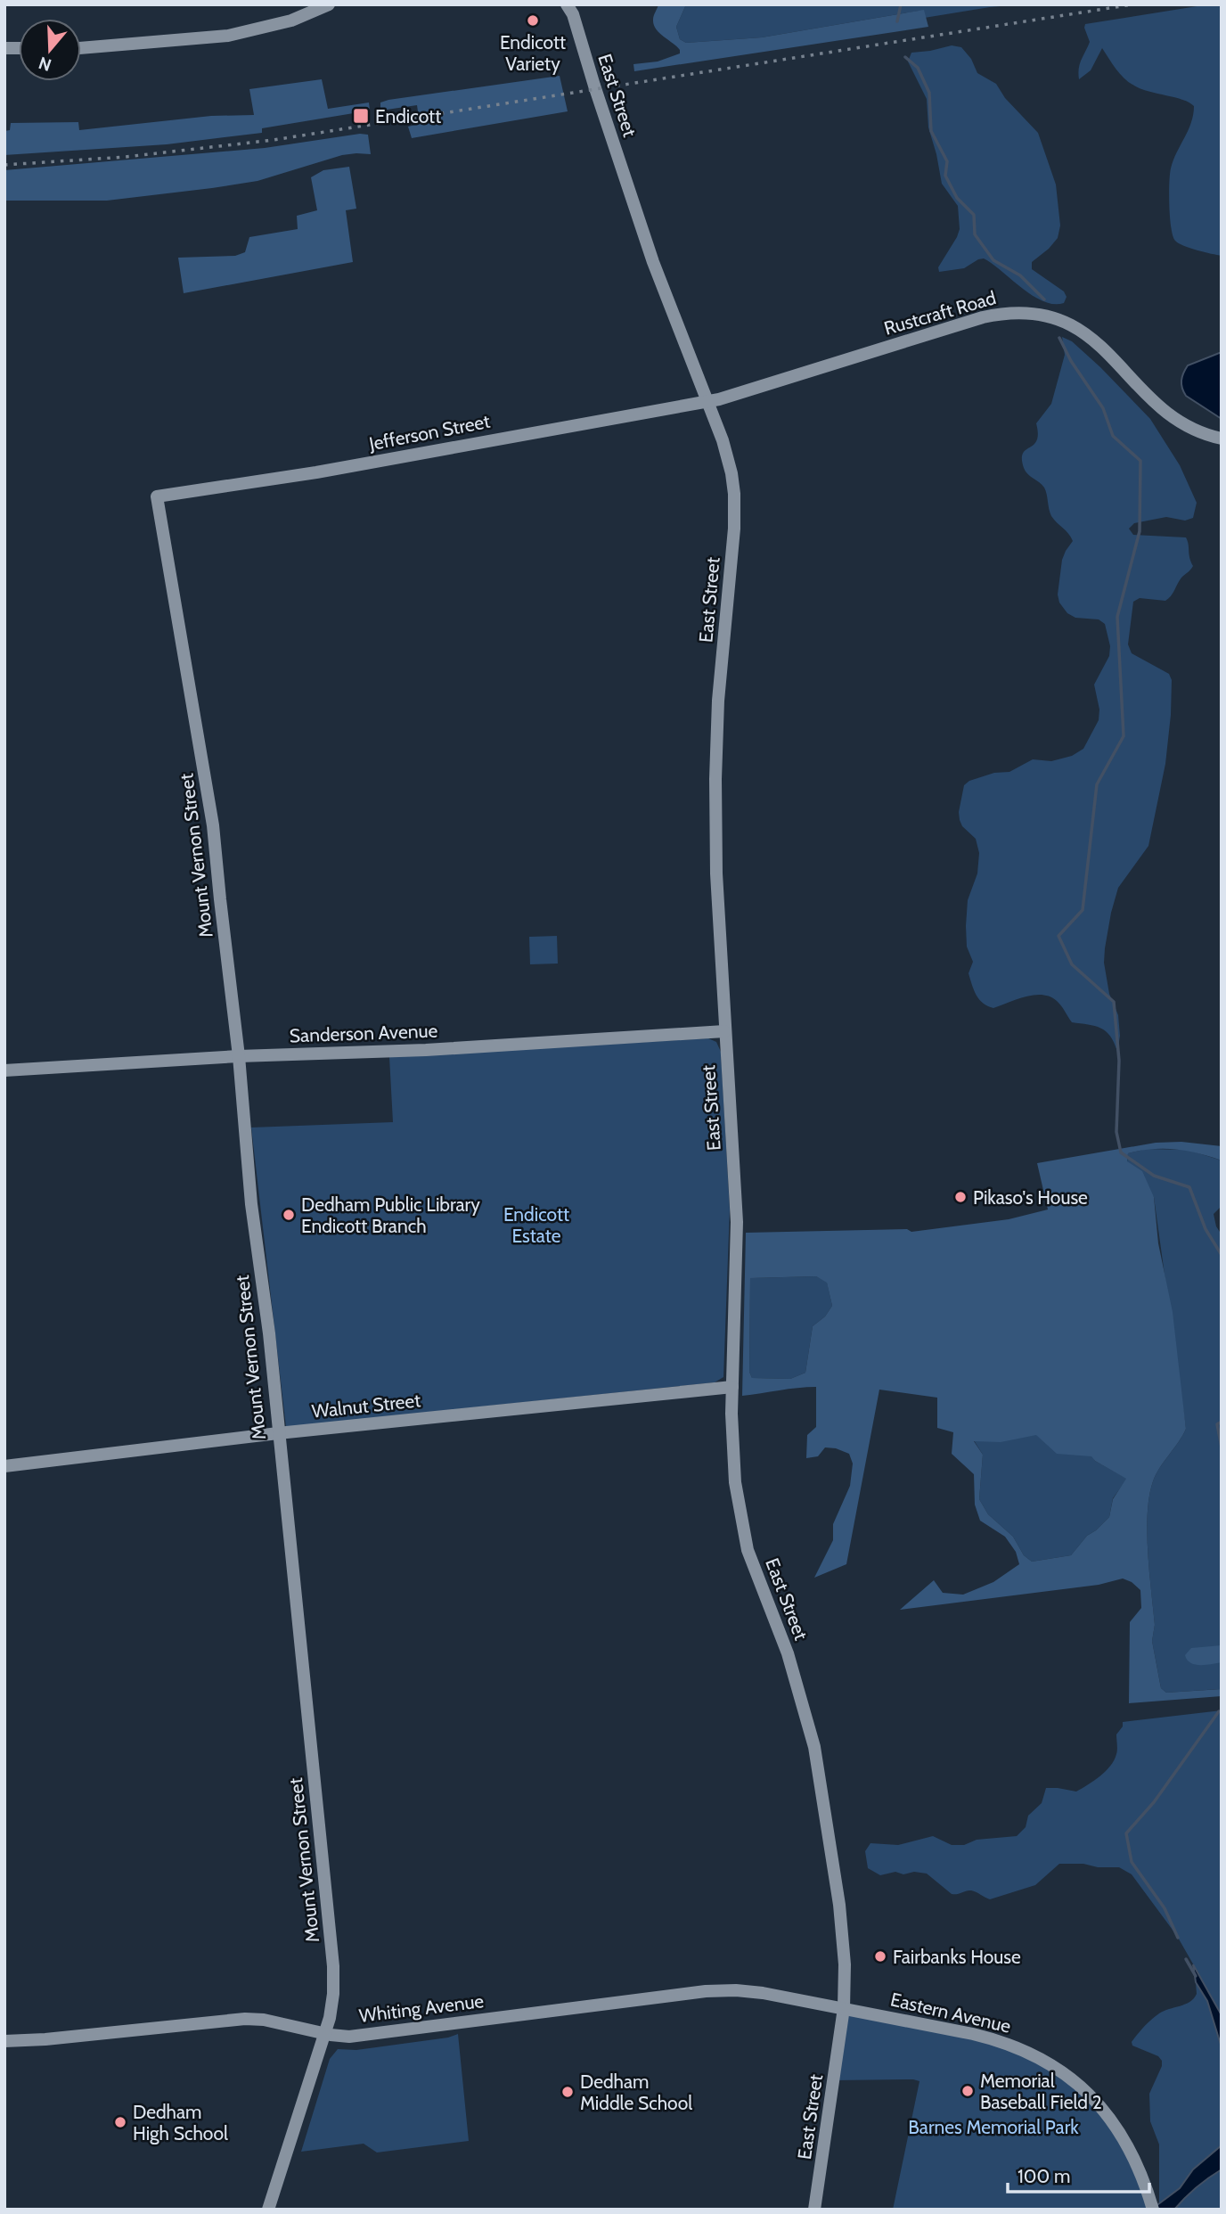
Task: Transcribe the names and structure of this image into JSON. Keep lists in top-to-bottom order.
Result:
{
  "streets": {
    "street": [
      "East Street",
      "Rustcraft Road",
      "Jefferson Street",
      "Mount Vernon Street",
      "Sanderson Avenue",
      "Walnut Street",
      "Whiting Avenue",
      "Eastern Avenue"
    ]
  },
  "crossings": [
    ["East Street", "Rustcraft Road"],
    ["East Street", "Jefferson Street"],
    ["East Street", "Sanderson Avenue"],
    ["East Street", "Walnut Street"],
    ["East Street", "Whiting Avenue"],
    ["East Street", "Eastern Avenue"],
    ["Rustcraft Road", "Jefferson Street"],
    ["Jefferson Street", "Mount Vernon Street"],
    ["Mount Vernon Street", "Sanderson Avenue"],
    ["Mount Vernon Street", "Walnut Street"],
    ["Mount Vernon Street", "Whiting Avenue"],
    ["Whiting Avenue", "Eastern Avenue"]
  ],
  "parks": ["Endicott Estate", "Barnes Memorial Park"],
  "places": {
    "other": [
      "Endicott Variety",
      "Pikaso's House",
      "Dedham Public Library Endicott Branch",
      "Fairbanks House",
      "Memorial Baseball Field 2",
      "Dedham Middle School",
      "Dedham High School"
    ],
    "transit": ["Endicott"]
  },
  "scale_bar": "100 m",
  "north": "bottom"
}
